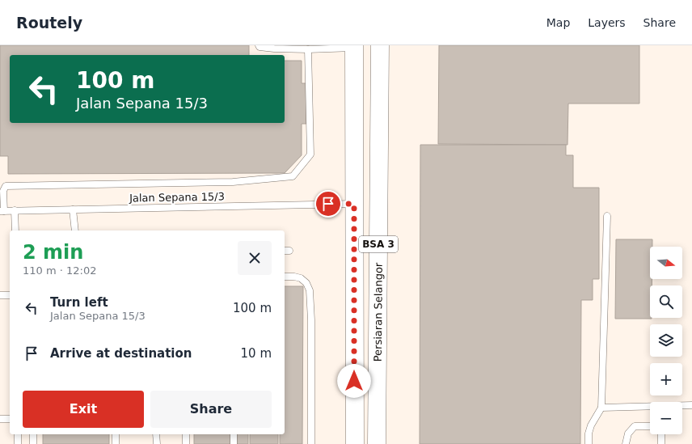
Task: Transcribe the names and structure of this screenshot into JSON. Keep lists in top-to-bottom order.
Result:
{
  "streets": {
    "main road": ["BSA 3", "Persiaran Selangor"],
    "lane": ["Jalan Sepana 15/3"]
  },
  "crossings": [
    ["Jalan Sepana 15/3", "BSA 3"]
  ],
  "north": "right",
  "page": {
    "header": "Routely",
    "nav": ["Map", "Layers", "Share"],
    "turn": ["100 m", "Jalan Sepana 15/3"],
    "heading": ["2 min", "110 m · 12:02"],
    "map_buttons": ["+", "−"],
    "list": [
      {
        "name": "Turn left",
        "note": "Jalan Sepana 15/3",
        "value": "100 m"
      },
      {
        "name": "Arrive at destination",
        "value": "10 m"
      }
    ],
    "buttons": ["Exit", "Share"]
  }
}
